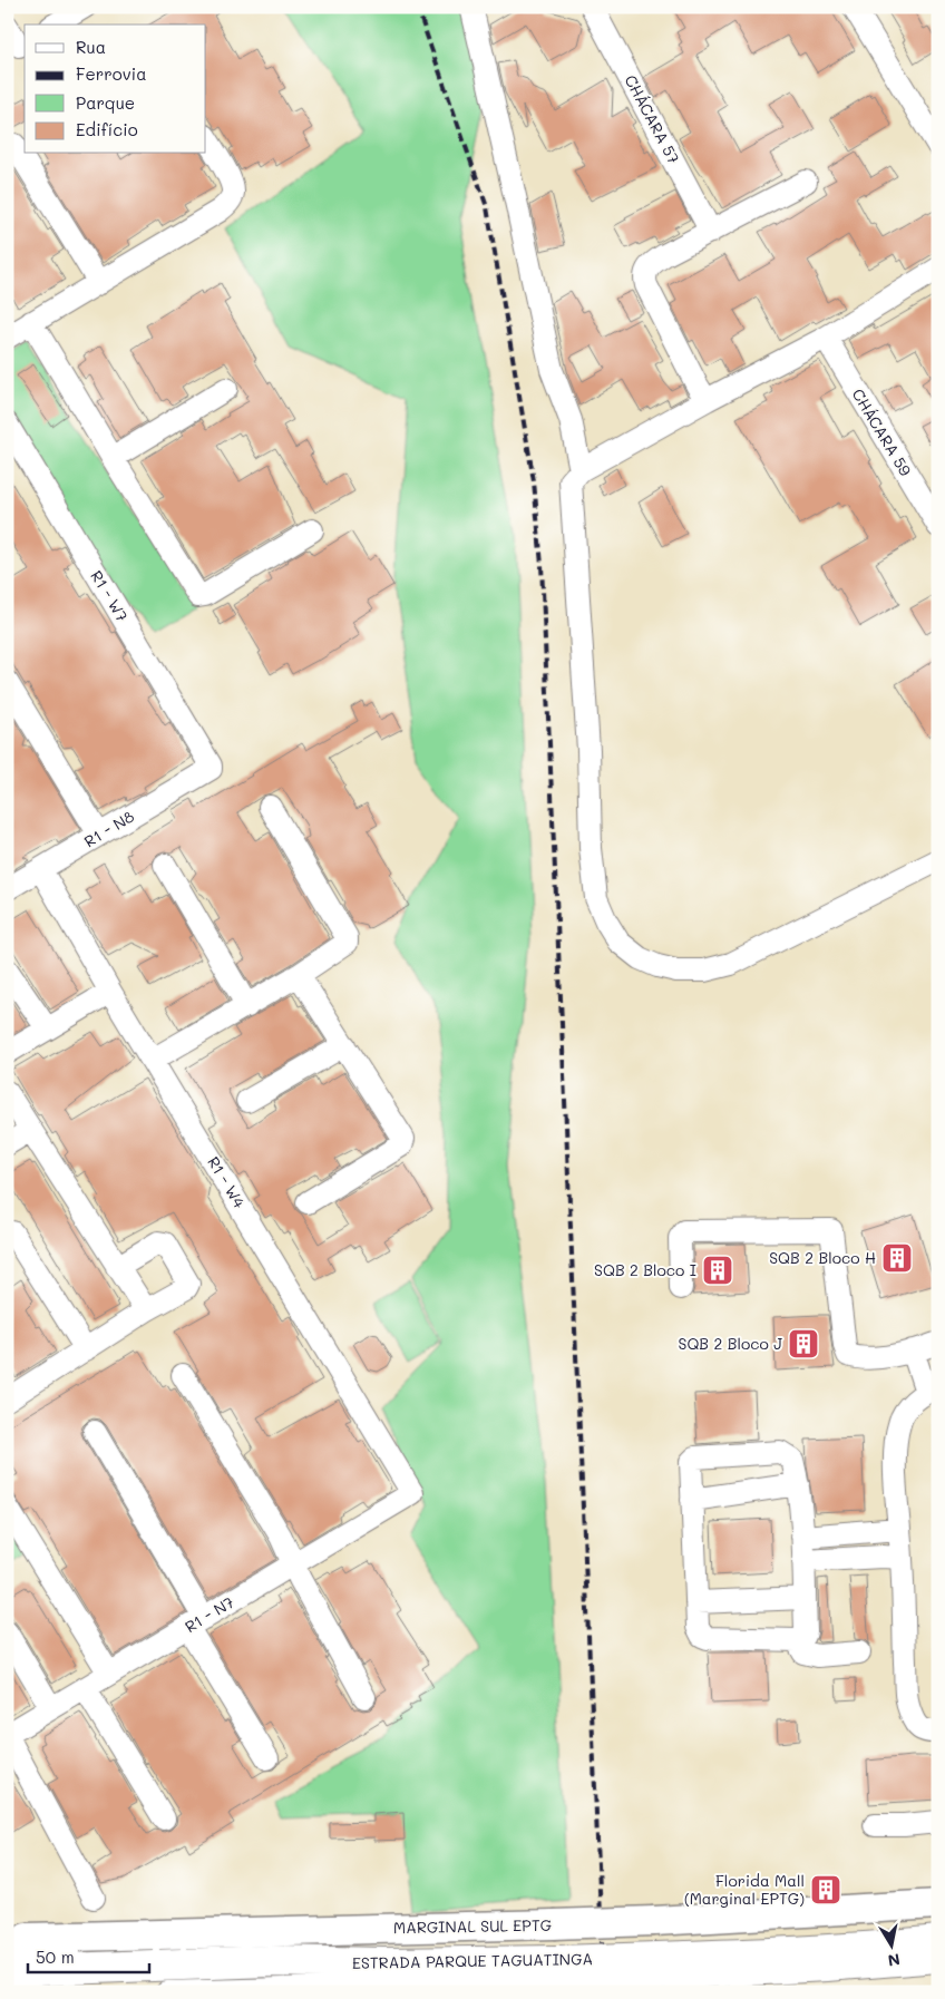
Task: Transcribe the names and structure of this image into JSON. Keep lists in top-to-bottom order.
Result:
{
  "streets": {
    "highway": ["ESTRADA PARQUE TAGUATINGA"],
    "main road": ["MARGINAL SUL EPTG"],
    "street": [
      "CHÁCARA 57",
      "CHÁCARA 59",
      "R1 - W7",
      "R1 - N8",
      "R1 - W4",
      "R1 - N7"
    ]
  },
  "crossings": [
    ["R1 - W7", "R1 - N8"],
    ["R1 - N8", "R1 - W4"],
    ["R1 - W4", "R1 - N7"]
  ],
  "places": {
    "building": [
      "SQB 2 Bloco H",
      "SQB 2 Bloco I",
      "SQB 2 Bloco J",
      "Florida Mall (Marginal EPTG)"
    ]
  },
  "legend": [
    "Rua",
    "Ferrovia",
    "Parque",
    "Edifício"
  ],
  "scale_bar": "50 m",
  "north": "bottom"
}
